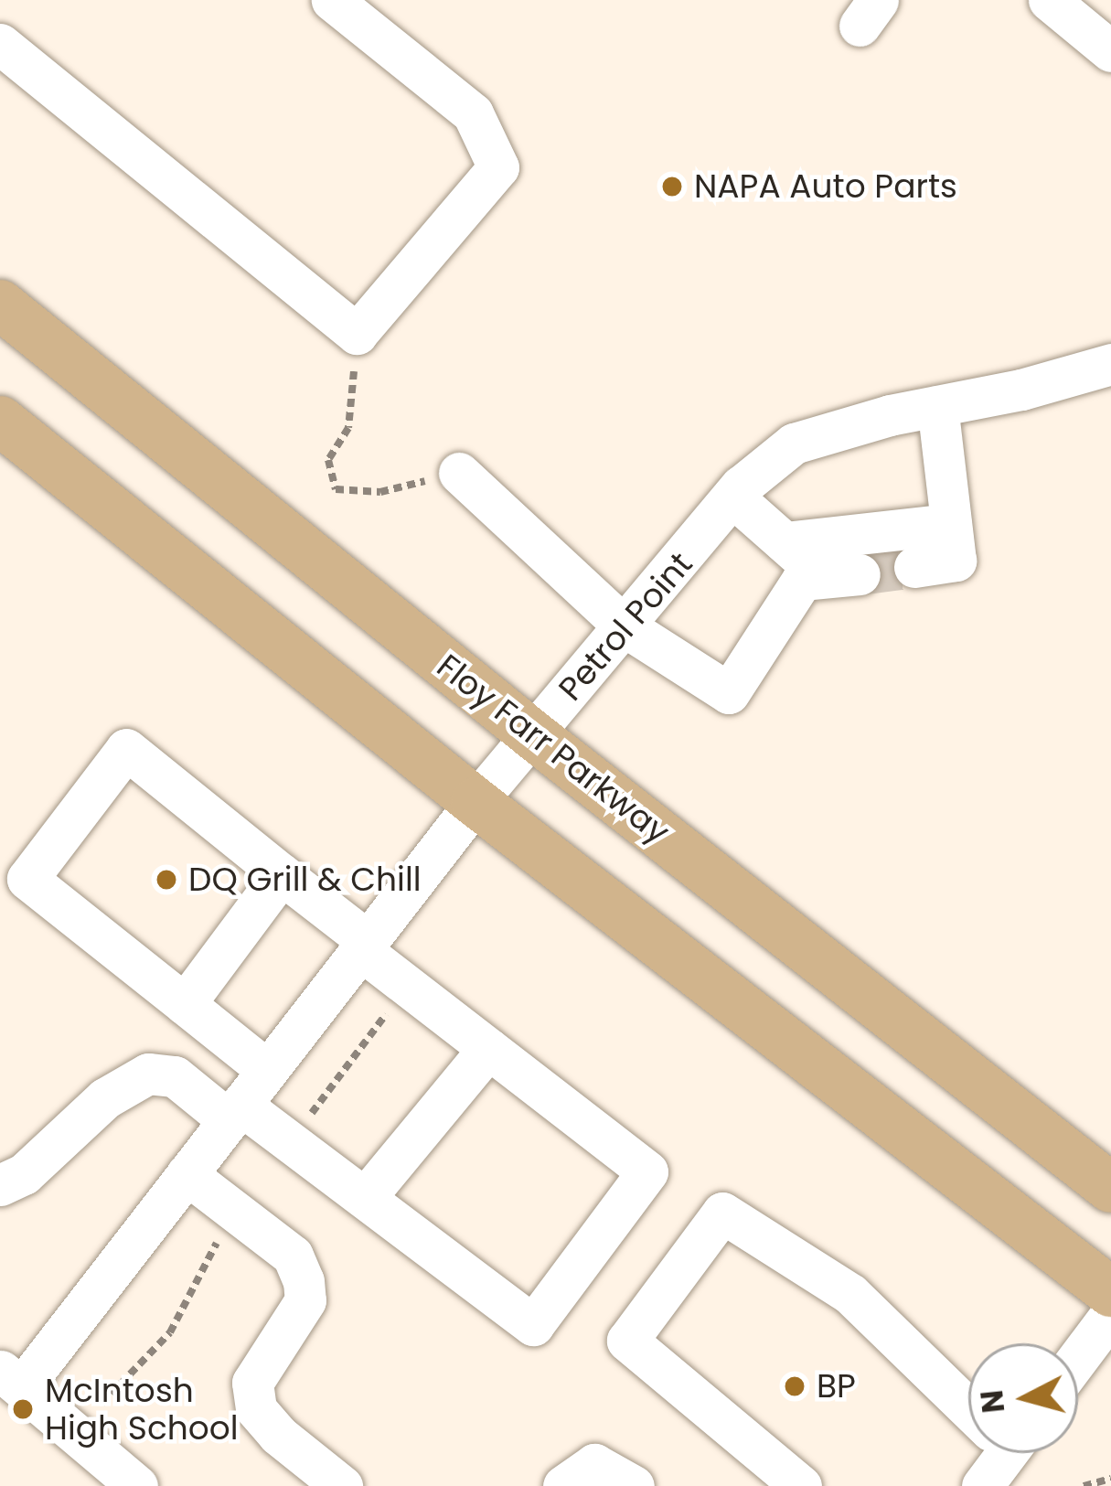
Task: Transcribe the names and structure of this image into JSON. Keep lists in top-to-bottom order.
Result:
{
  "streets": {
    "main road": ["Floy Farr Parkway"],
    "street": ["Petrol Point"]
  },
  "crossings": [
    ["Petrol Point", "Floy Farr Parkway"]
  ],
  "places": [
    "NAPA Auto Parts",
    "DQ Grill & Chill",
    "BP",
    "McIntosh High School"
  ],
  "north": "left"
}
